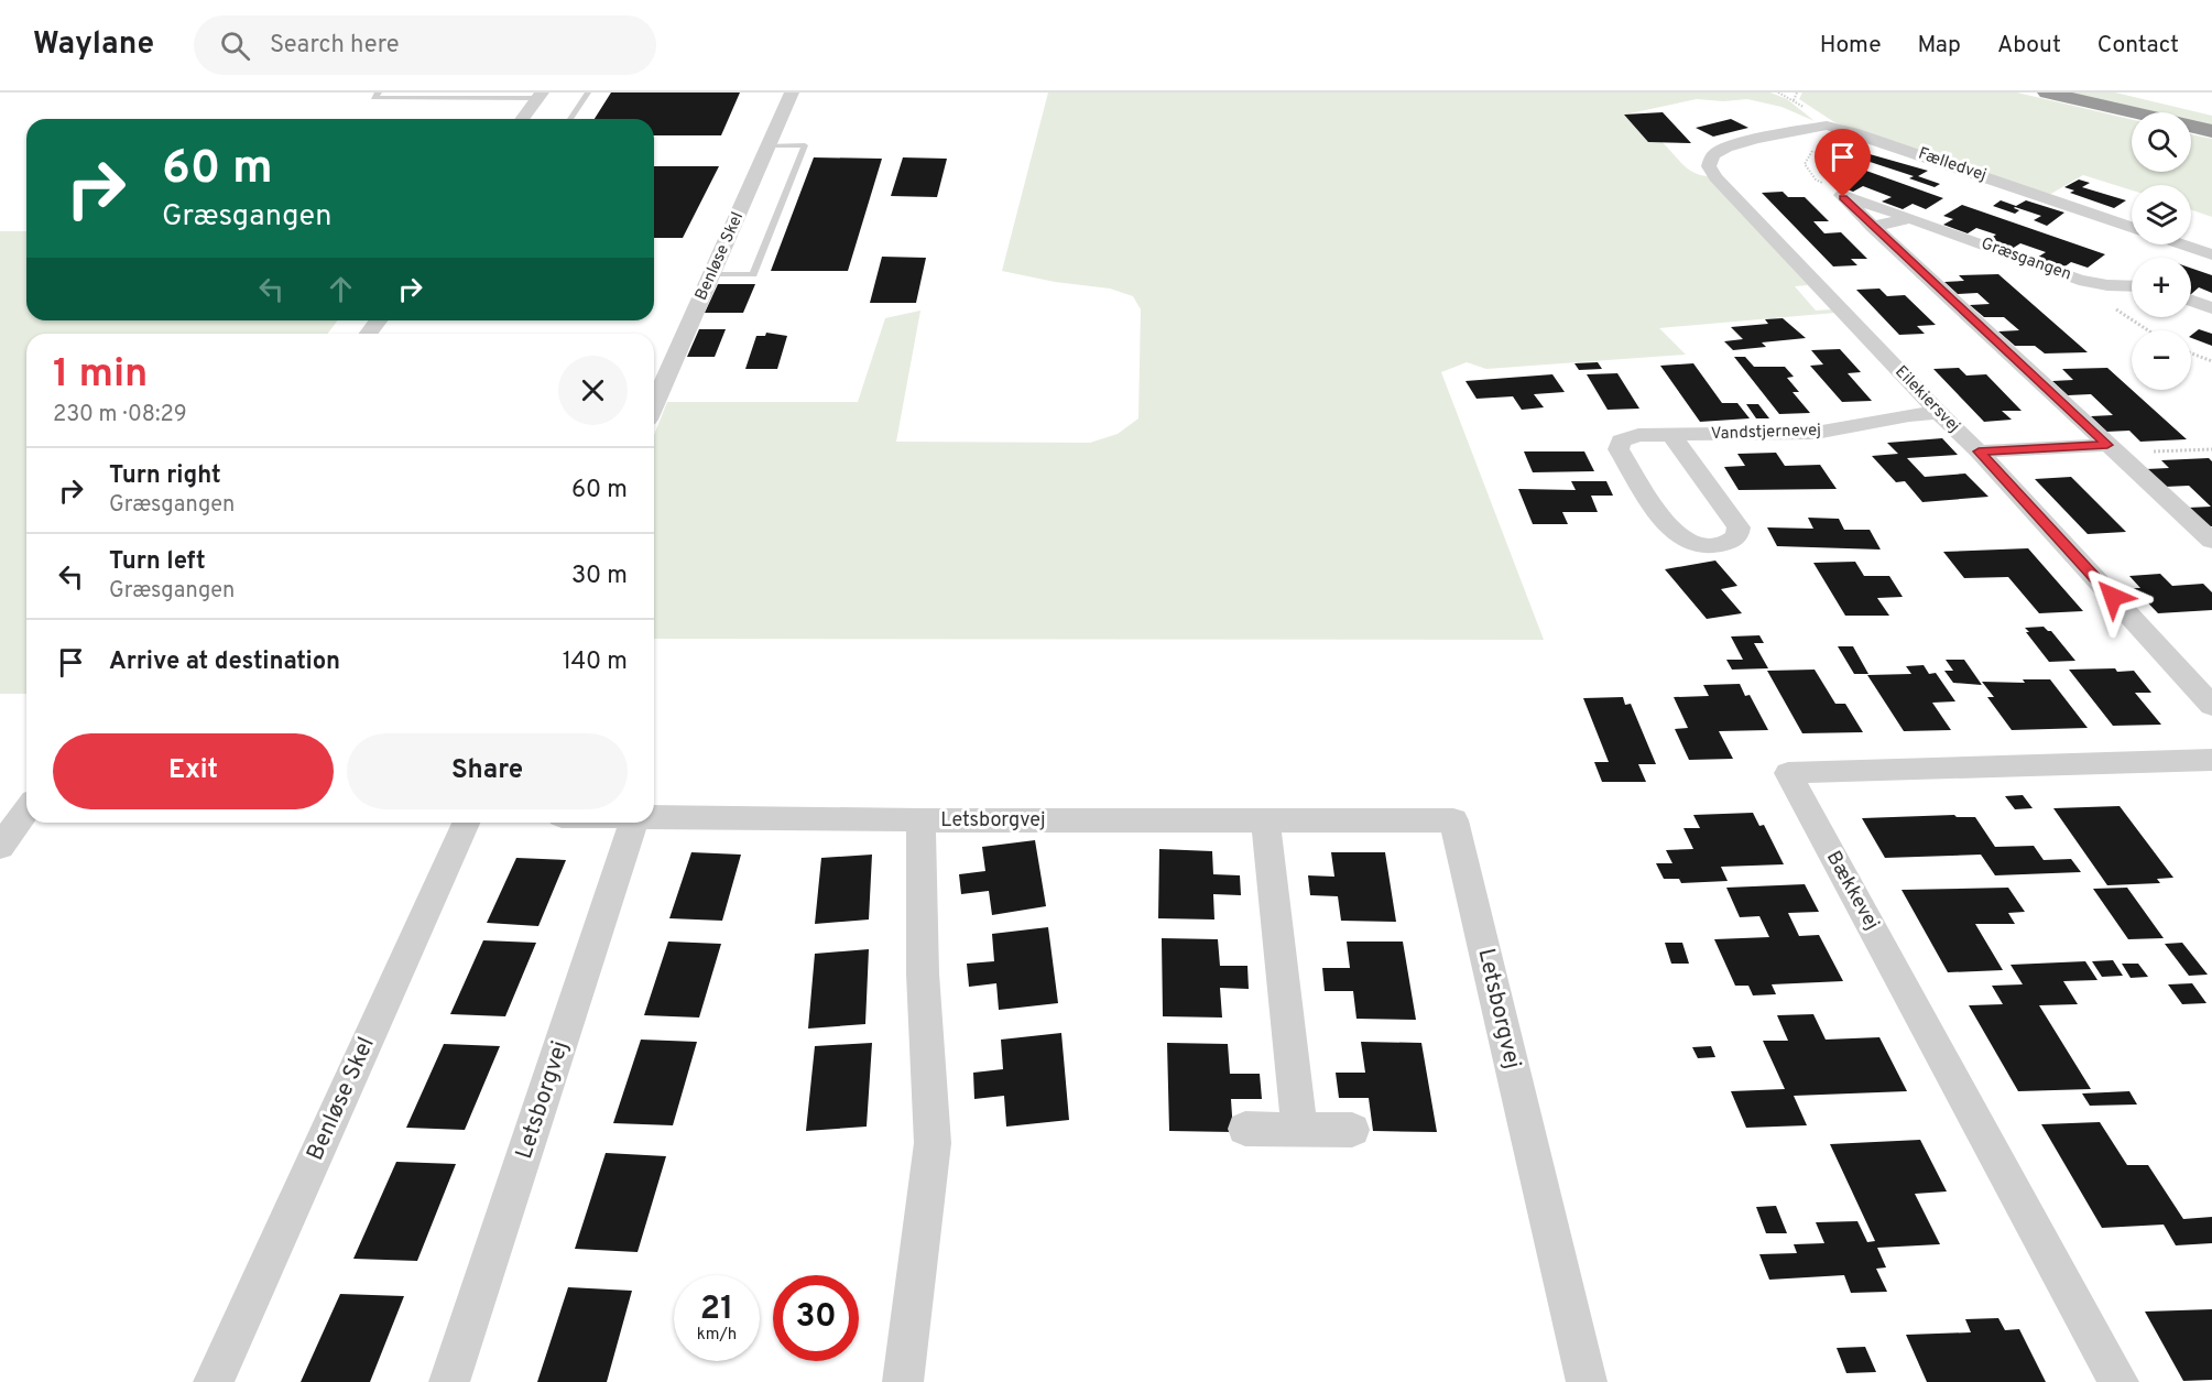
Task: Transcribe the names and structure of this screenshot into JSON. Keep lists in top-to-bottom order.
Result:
{
  "streets": {
    "street": [
      "Fælledvej",
      "Benløse Skel",
      "Græsgangen",
      "Eilekiersvej",
      "Vandstjernevej",
      "Letsborgvej",
      "Bækkevej"
    ]
  },
  "crossings": [
    ["Fælledvej", "Eilekiersvej"],
    ["Eilekiersvej", "Vandstjernevej"]
  ],
  "page": {
    "header": "Waylane",
    "search": "Search here",
    "nav": [
      "Home",
      "Map",
      "About",
      "Contact"
    ],
    "map_buttons": ["+", "−"],
    "turn": ["60 m", "Græsgangen"],
    "heading": ["1 min", "230 m · 08:29"],
    "list": [
      {
        "name": "Turn right",
        "note": "Græsgangen",
        "value": "60 m"
      },
      {
        "name": "Turn left",
        "note": "Græsgangen",
        "value": "30 m"
      },
      {
        "name": "Arrive at destination",
        "value": "140 m"
      }
    ],
    "buttons": ["Exit", "Share"],
    "speed": "21 km/h",
    "limit": "30"
  }
}
